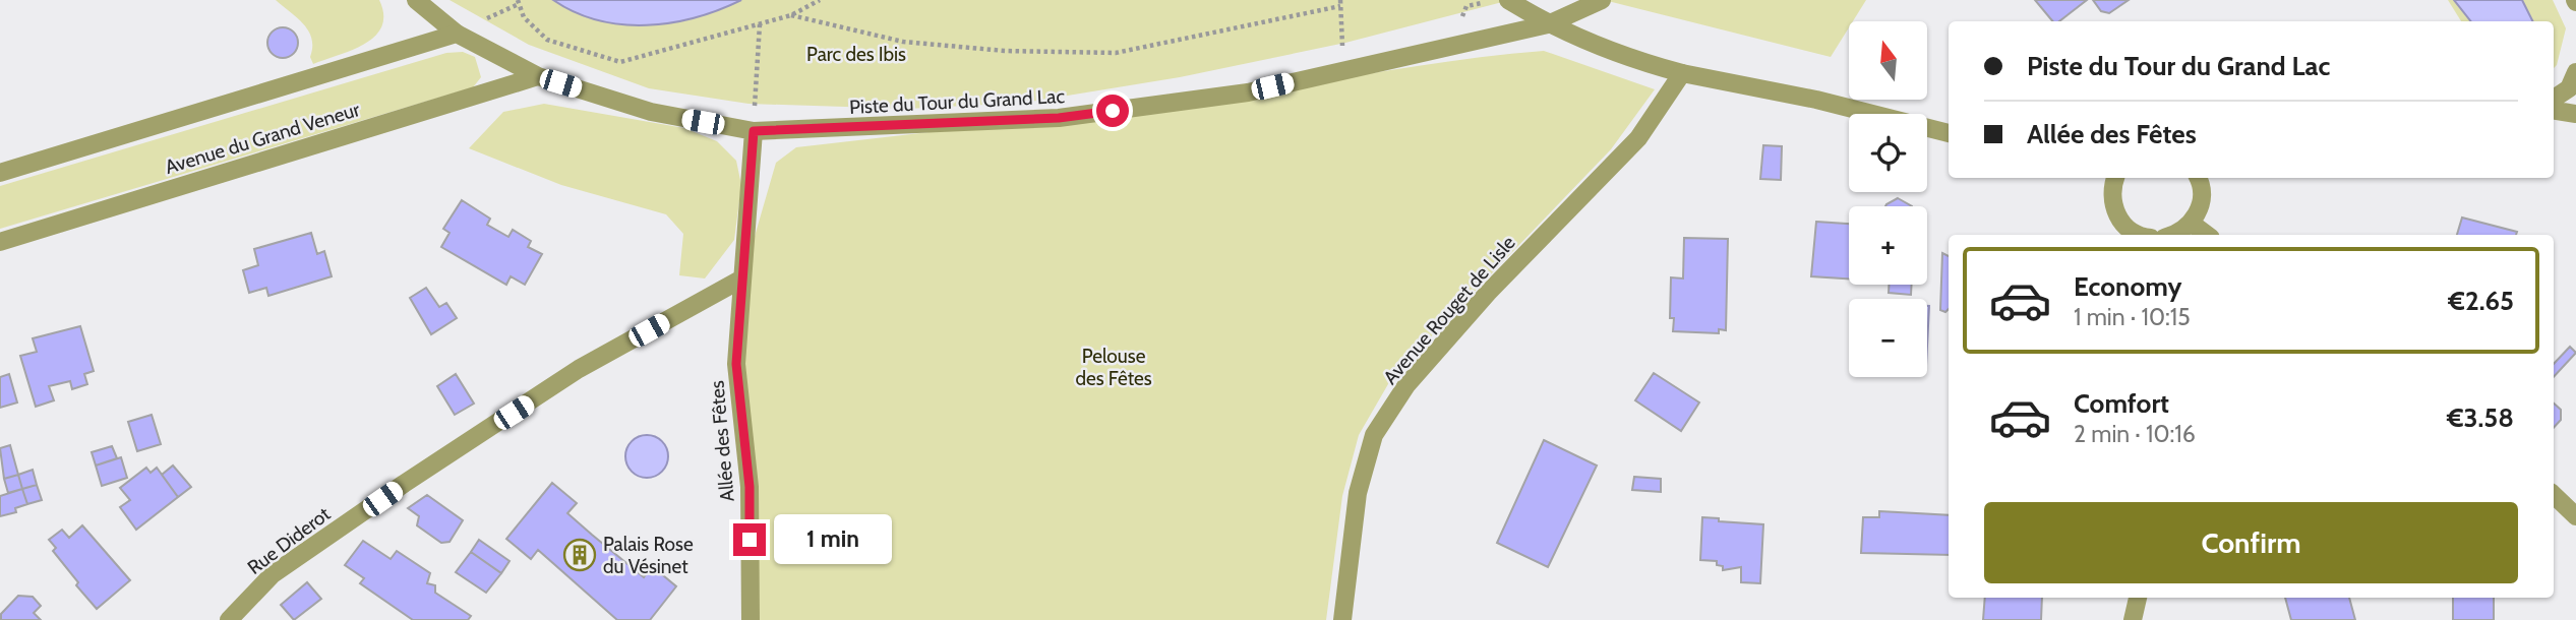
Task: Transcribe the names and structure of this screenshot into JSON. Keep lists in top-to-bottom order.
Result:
{
  "streets": {
    "street": [
      "Piste du Tour du Grand Lac",
      "Avenue du Grand Veneur",
      "Avenue Rouget de Lisle",
      "Allée des Fêtes",
      "Rue Diderot"
    ]
  },
  "crossings": [
    ["Piste du Tour du Grand Lac", "Avenue du Grand Veneur"],
    ["Piste du Tour du Grand Lac", "Allée des Fêtes"],
    ["Allée des Fêtes", "Rue Diderot"]
  ],
  "parks": ["Parc des Ibis", "Pelouse des Fêtes"],
  "places": {
    "building": ["Palais Rose du Vésinet"]
  },
  "north": "top",
  "page": {
    "map_buttons": ["+", "−"],
    "banner": ["Piste du Tour du Grand Lac", "Allée des Fêtes"],
    "list": [
      {
        "name": "Economy",
        "note": "1 min · 10:15",
        "value": "€2.65"
      },
      {
        "name": "Comfort",
        "note": "2 min · 10:16",
        "value": "€3.58"
      }
    ],
    "buttons": "Confirm",
    "bubble": "1 min"
  }
}
